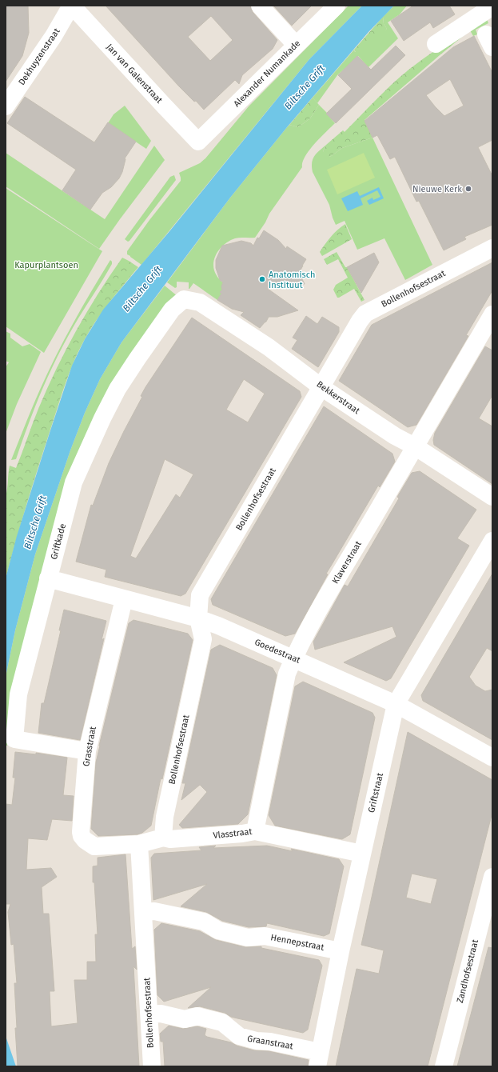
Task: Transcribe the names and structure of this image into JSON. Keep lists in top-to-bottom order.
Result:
{
  "streets": {
    "street": [
      "Dekhuyzenstraat",
      "Jan van Galenstraat",
      "Alexander Numankade",
      "Bollenhofsestraat",
      "Bekkerstraat",
      "Griftkade",
      "Klaverstraat",
      "Goedestraat",
      "Grasstraat",
      "Griftstraat",
      "Vlasstraat",
      "Hennepstraat",
      "Zandhofsestraat",
      "Graanstraat"
    ]
  },
  "crossings": [
    ["Dekhuyzenstraat", "Jan van Galenstraat"],
    ["Jan van Galenstraat", "Alexander Numankade"],
    ["Bollenhofsestraat", "Bekkerstraat"],
    ["Bollenhofsestraat", "Goedestraat"],
    ["Bollenhofsestraat", "Grasstraat"],
    ["Bollenhofsestraat", "Vlasstraat"],
    ["Bollenhofsestraat", "Hennepstraat"],
    ["Bollenhofsestraat", "Graanstraat"],
    ["Bekkerstraat", "Griftkade"],
    ["Bekkerstraat", "Klaverstraat"],
    ["Griftkade", "Goedestraat"],
    ["Griftkade", "Grasstraat"],
    ["Klaverstraat", "Goedestraat"],
    ["Klaverstraat", "Vlasstraat"],
    ["Goedestraat", "Grasstraat"],
    ["Goedestraat", "Griftstraat"],
    ["Grasstraat", "Vlasstraat"],
    ["Griftstraat", "Vlasstraat"],
    ["Griftstraat", "Hennepstraat"],
    ["Griftstraat", "Graanstraat"]
  ],
  "water": ["Biltsche Grift"],
  "parks": ["Kapurplantsoen"],
  "places": ["Nieuwe Kerk", "Anatomisch Instituut"]
}
